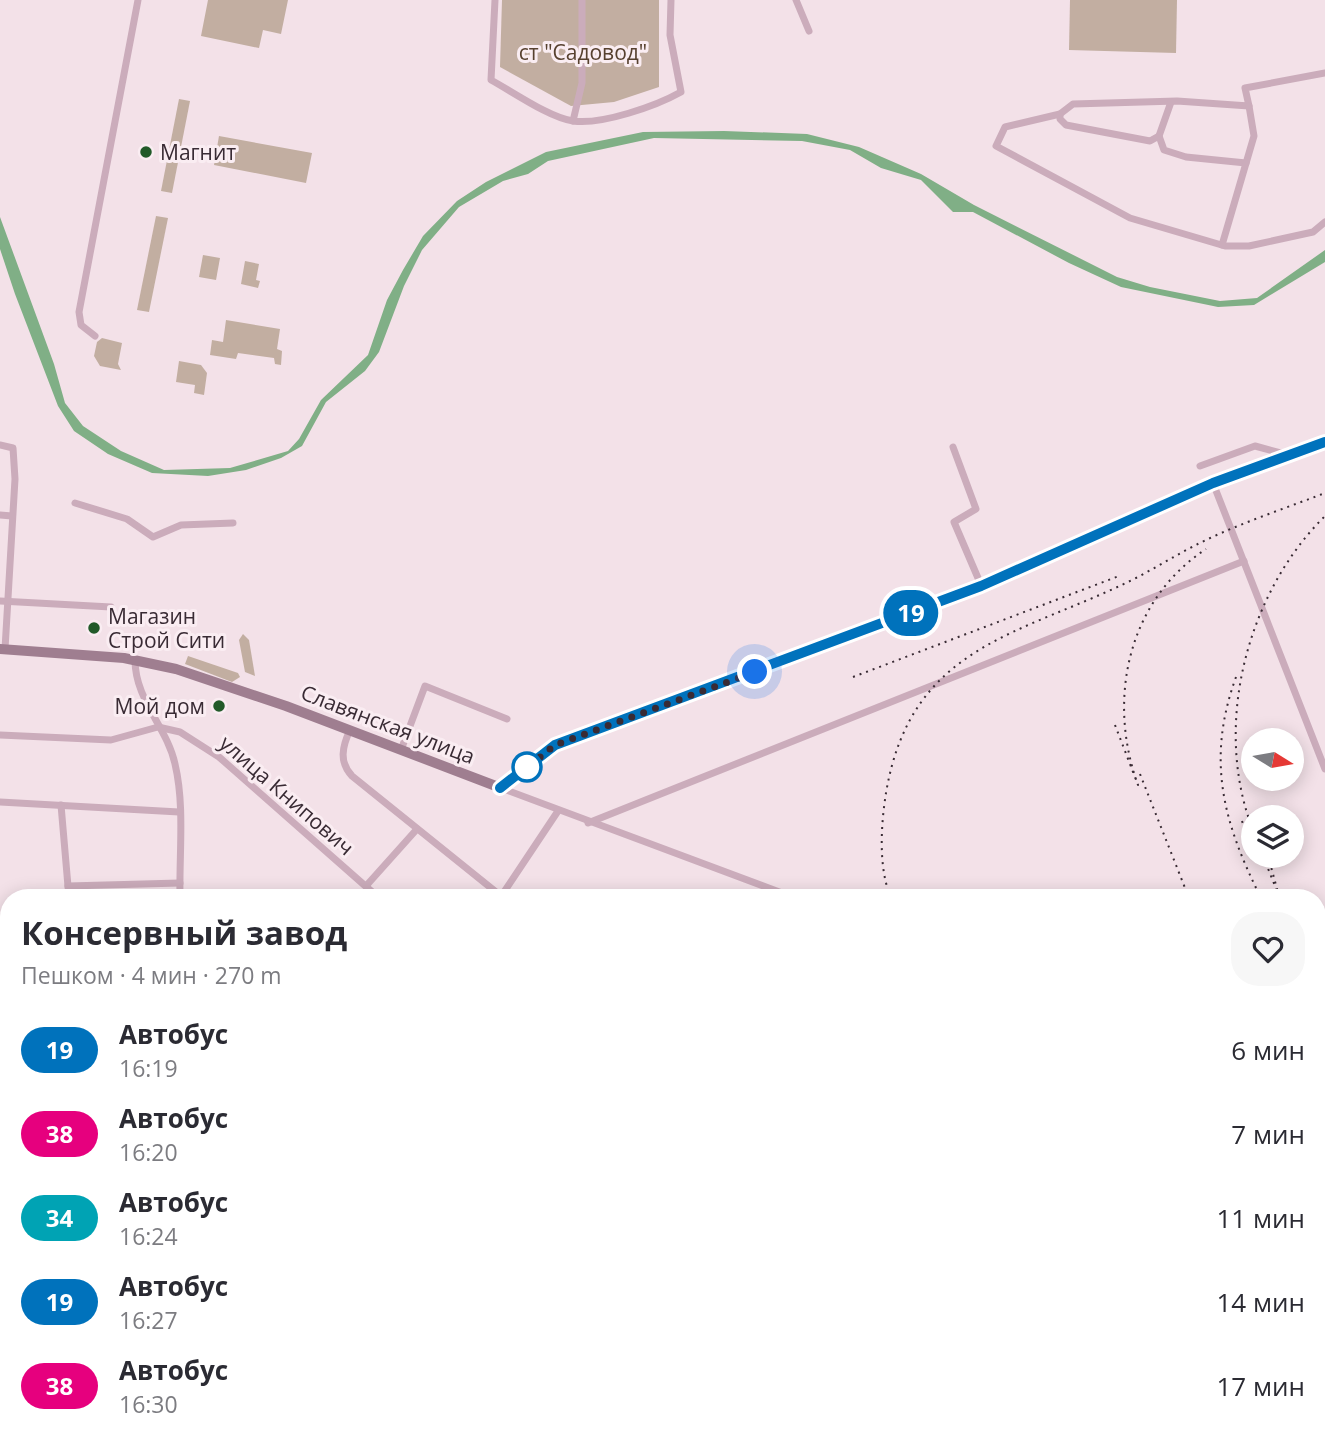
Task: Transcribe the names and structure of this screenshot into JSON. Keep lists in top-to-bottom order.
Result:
{
  "streets": {
    "main road": ["Славянская улица"],
    "street": ["улица Книпович"]
  },
  "parks": ["ст \"Садовод\""],
  "places": ["Магнит", "Магазин Строй Сити", "Мой дом"],
  "lines": ["bus line 19"],
  "north": "right",
  "page": {
    "on_map": "19",
    "heading": ["Консервный завод", "Пешком · 4 мин · 270 m"],
    "list": [
      {
        "mark": "19",
        "name": "Автобус",
        "note": "16:19",
        "value": "6 мин"
      },
      {
        "mark": "38",
        "name": "Автобус",
        "note": "16:20",
        "value": "7 мин"
      },
      {
        "mark": "34",
        "name": "Автобус",
        "note": "16:24",
        "value": "11 мин"
      },
      {
        "mark": "19",
        "name": "Автобус",
        "note": "16:27",
        "value": "14 мин"
      },
      {
        "mark": "38",
        "name": "Автобус",
        "note": "16:30",
        "value": "17 мин"
      }
    ]
  }
}
